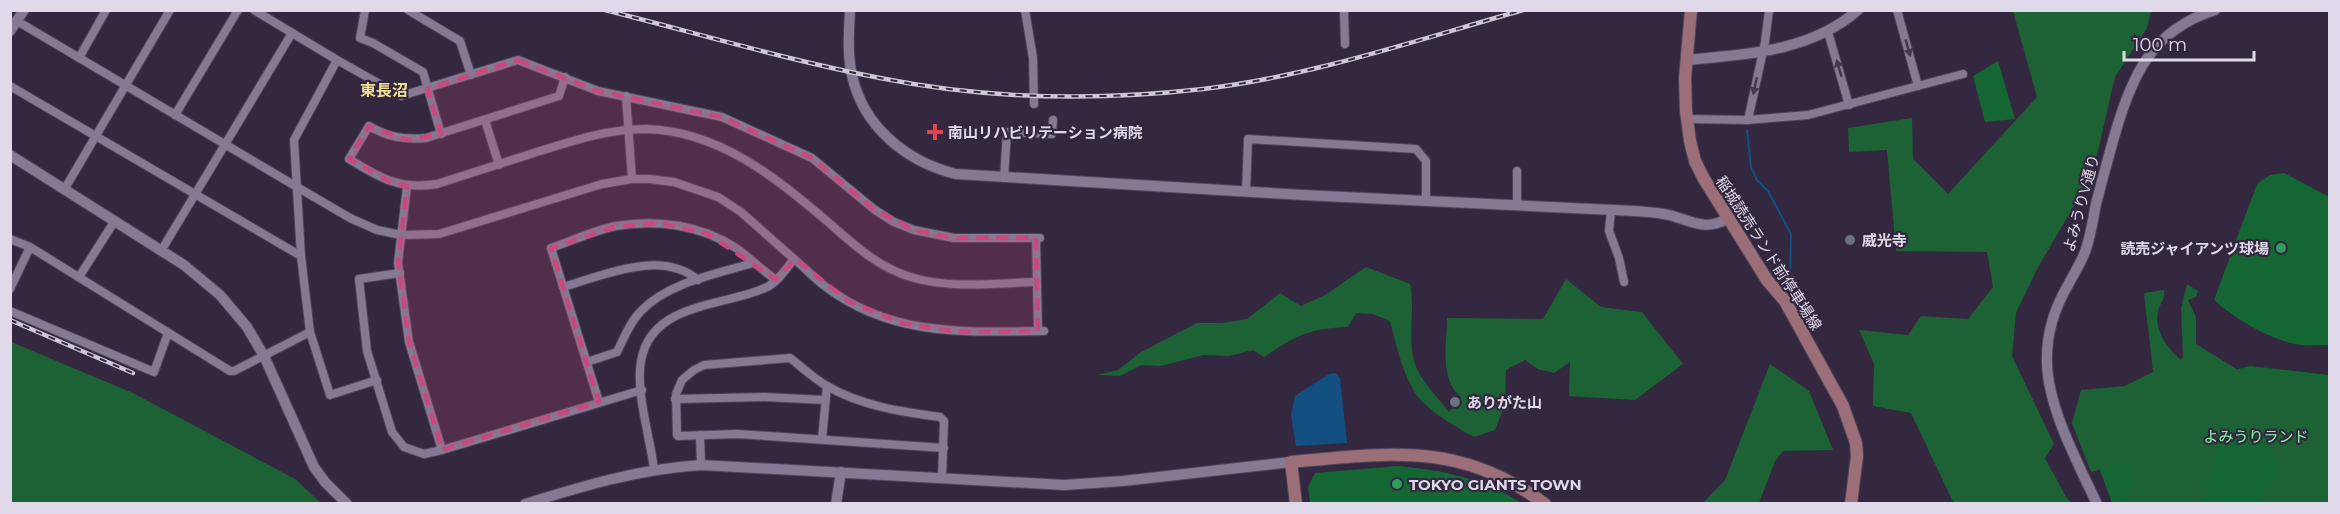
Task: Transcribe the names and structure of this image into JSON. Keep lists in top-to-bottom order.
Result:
{
  "streets": {
    "main road": ["稲城読売ランド前停車場線"],
    "street": ["よみうりV通り"]
  },
  "districts": ["東長沼"],
  "parks": ["よみうりランド"],
  "places": {
    "health": ["南山リハビリテーション病院"],
    "other": [
      "威光寺",
      "読売ジャイアンツ球場",
      "ありがた山",
      "TOKYO GIANTS TOWN"
    ]
  },
  "scale_bar": "100 m"
}
